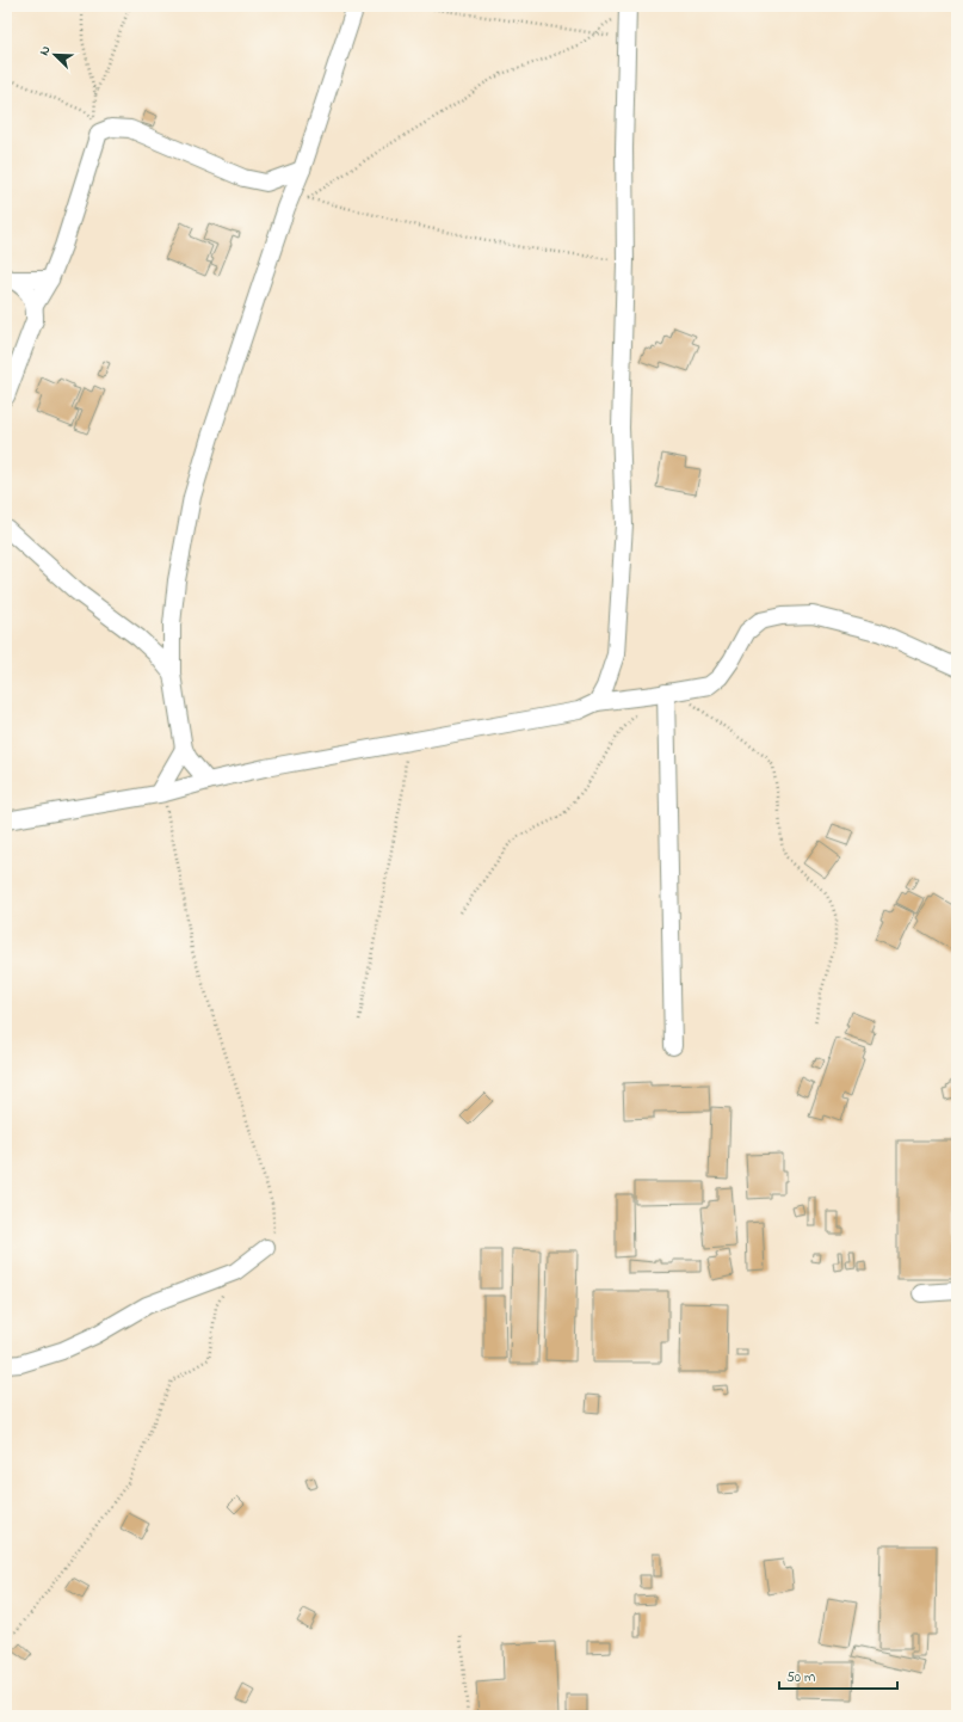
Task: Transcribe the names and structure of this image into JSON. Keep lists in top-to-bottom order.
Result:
{
  "scale_bar": "50 m",
  "north": "top left"
}
